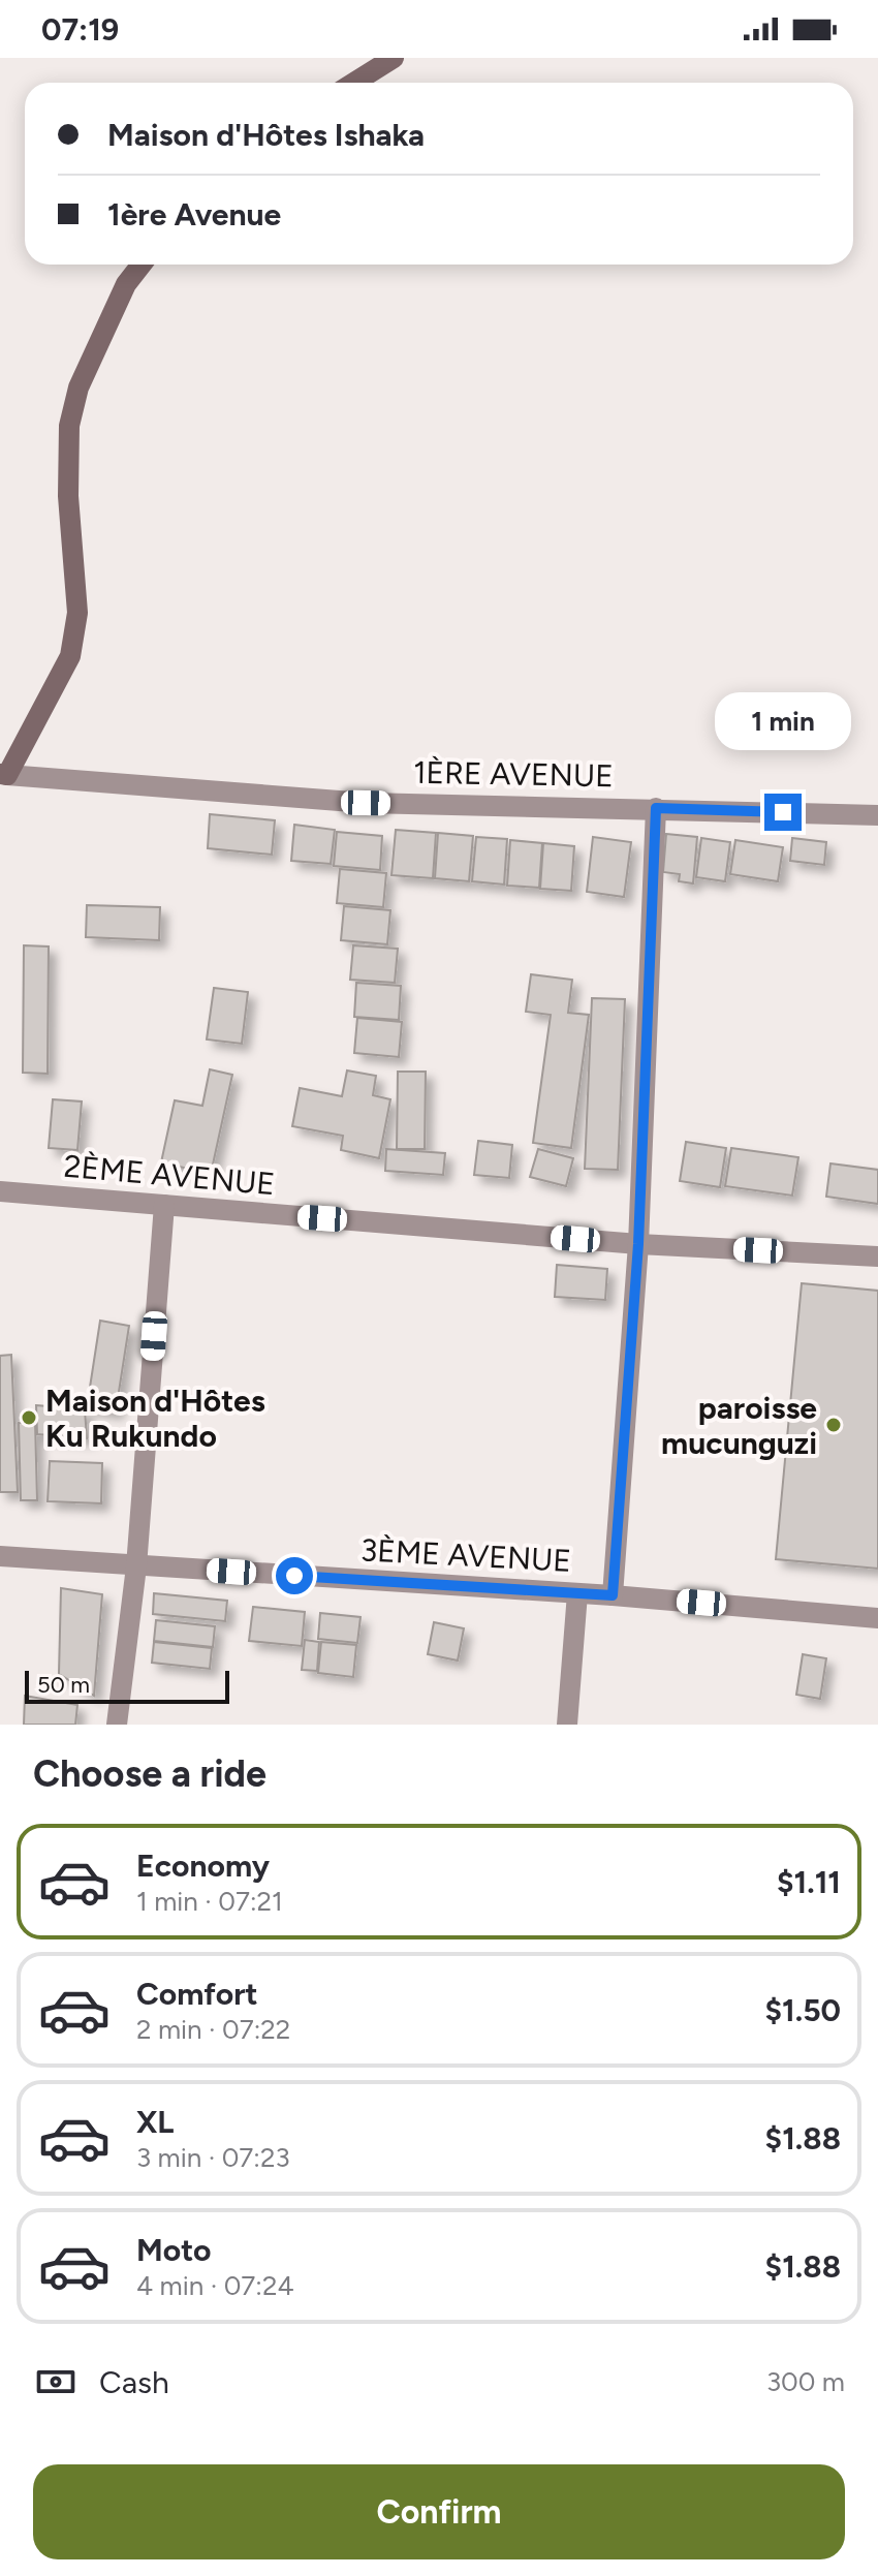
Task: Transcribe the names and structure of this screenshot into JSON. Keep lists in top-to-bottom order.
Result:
{
  "streets": {
    "street": ["1ÈRE AVENUE", "2ÈME AVENUE", "3ÈME AVENUE"]
  },
  "places": ["Maison d'Hôtes Ku Rukundo", "paroisse mucunguzi"],
  "scale_bar": "50 m",
  "page": {
    "status": "07:19",
    "banner": ["Maison d'Hôtes Ishaka", "1ère Avenue"],
    "bubble": "1 min",
    "scale": "50 m",
    "heading": "Choose a ride",
    "list": [
      {
        "name": "Economy",
        "note": "1 min · 07:21",
        "value": "$1.11"
      },
      {
        "name": "Comfort",
        "note": "2 min · 07:22",
        "value": "$1.50"
      },
      {
        "name": "XL",
        "note": "3 min · 07:23",
        "value": "$1.88"
      },
      {
        "name": "Moto",
        "note": "4 min · 07:24",
        "value": "$1.88"
      }
    ],
    "pay": ["Cash", "300 m"],
    "buttons": "Confirm"
  }
}
